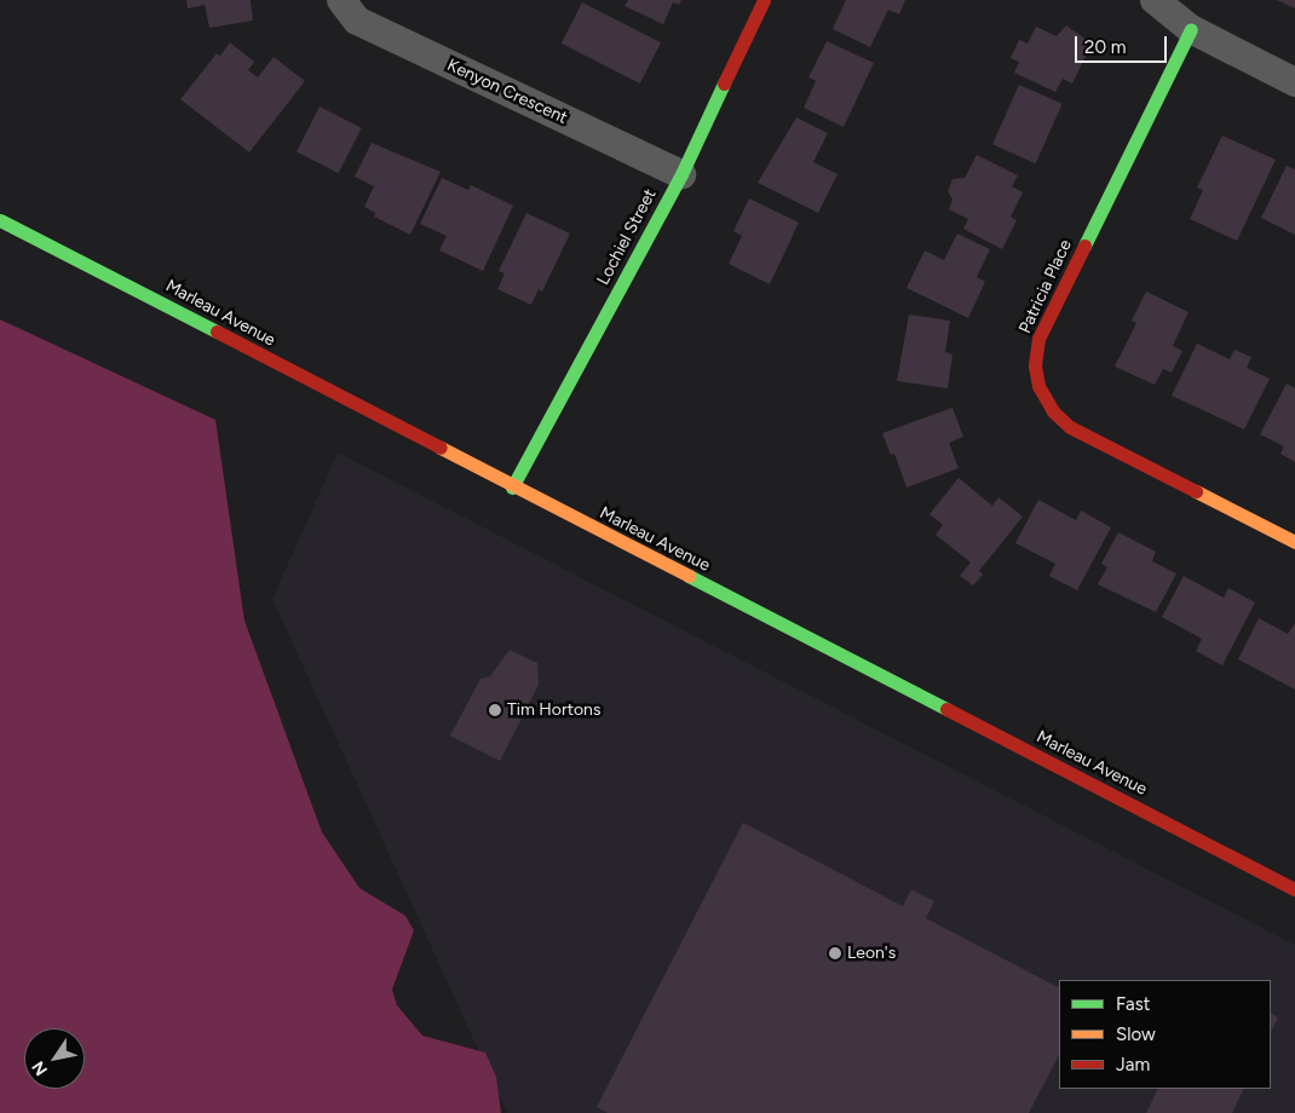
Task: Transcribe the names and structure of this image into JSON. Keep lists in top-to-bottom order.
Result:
{
  "streets": {
    "main road": ["Lochiel Street", "Patricia Place", "Marleau Avenue"],
    "street": ["Kenyon Crescent"]
  },
  "crossings": [
    ["Kenyon Crescent", "Lochiel Street"],
    ["Lochiel Street", "Marleau Avenue"]
  ],
  "places": ["Tim Hortons", "Leon's"],
  "legend": ["Fast", "Slow", "Jam"],
  "scale_bar": "20 m",
  "north": "bottom left"
}
